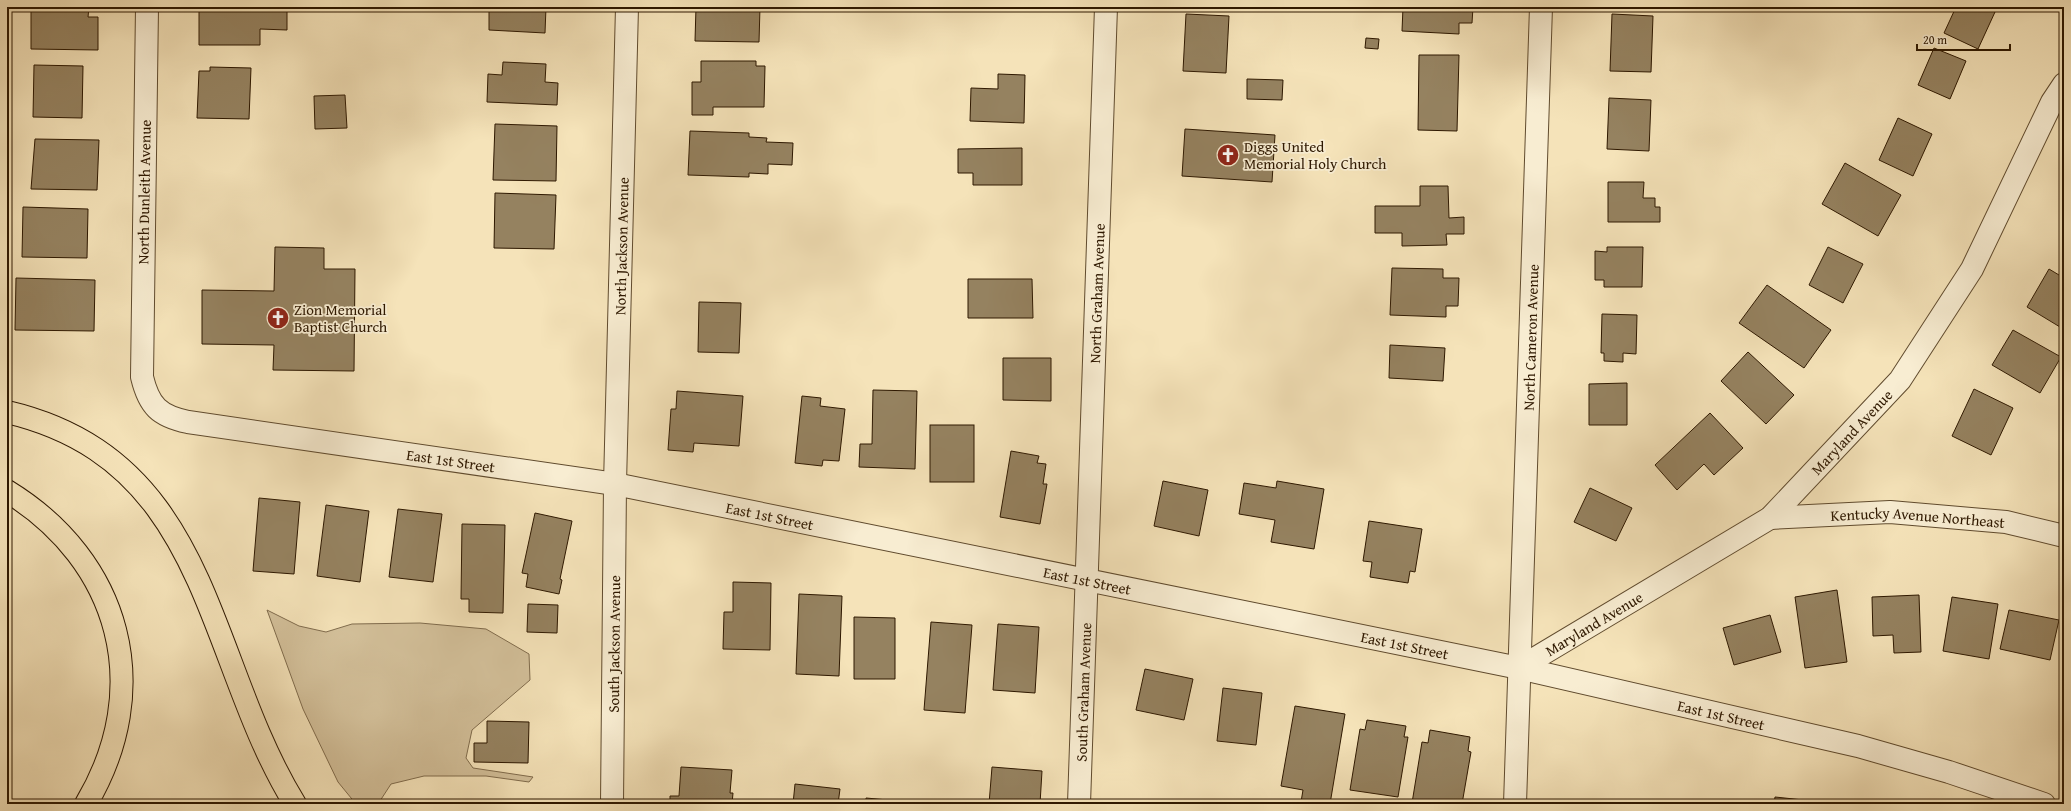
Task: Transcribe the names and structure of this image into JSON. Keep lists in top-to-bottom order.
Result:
{
  "streets": {
    "street": [
      "North Dunleith Avenue",
      "North Jackson Avenue",
      "North Graham Avenue",
      "North Cameron Avenue",
      "Maryland Avenue",
      "East 1st Street",
      "Kentucky Avenue Northeast",
      "South Jackson Avenue",
      "South Graham Avenue"
    ]
  },
  "crossings": [
    ["North Dunleith Avenue", "East 1st Street"],
    ["North Jackson Avenue", "East 1st Street"],
    ["North Jackson Avenue", "South Jackson Avenue"],
    ["North Graham Avenue", "East 1st Street"],
    ["North Graham Avenue", "South Graham Avenue"],
    ["North Cameron Avenue", "Maryland Avenue"],
    ["North Cameron Avenue", "East 1st Street"],
    ["Maryland Avenue", "East 1st Street"],
    ["Maryland Avenue", "Kentucky Avenue Northeast"],
    ["East 1st Street", "South Jackson Avenue"],
    ["East 1st Street", "South Graham Avenue"]
  ],
  "places": {
    "church": ["Diggs United Memorial Holy Church", "Zion Memorial Baptist Church"]
  },
  "scale_bar": "20 m"
}
